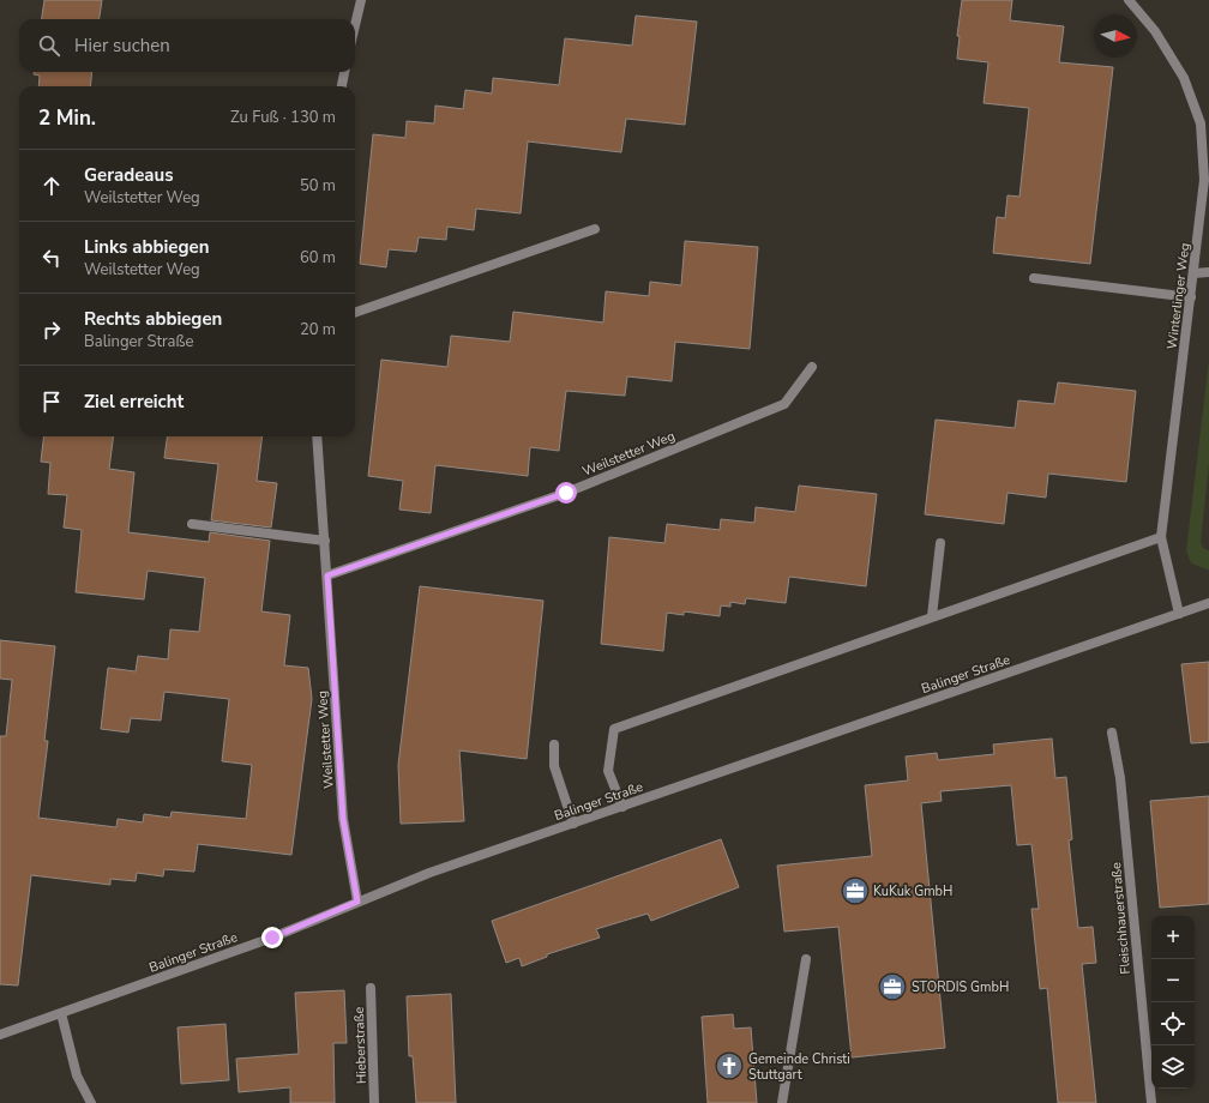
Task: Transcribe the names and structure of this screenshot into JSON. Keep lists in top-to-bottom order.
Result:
{
  "streets": {
    "street": [
      "Winterlinger Weg",
      "Weilstetter Weg",
      "Balinger Straße",
      "Fleischhauerstraße",
      "Hieberstraße"
    ]
  },
  "crossings": [
    ["Winterlinger Weg", "Balinger Straße"],
    ["Weilstetter Weg", "Balinger Straße"]
  ],
  "places": {
    "office": ["KuKuk GmbH", "STORDIS GmbH"],
    "church": ["Gemeinde Christi Stuttgart"]
  },
  "north": "right",
  "page": {
    "search": "Hier suchen",
    "heading": ["2 Min.", "Zu Fuß · 130 m"],
    "list": [
      ["Geradeaus", "Weilstetter Weg", "50 m"],
      ["Links abbiegen", "Weilstetter Weg", "60 m"],
      ["Rechts abbiegen", "Balinger Straße", "20 m"],
      "Ziel erreicht"
    ],
    "map_buttons": ["+", "−"]
  }
}
